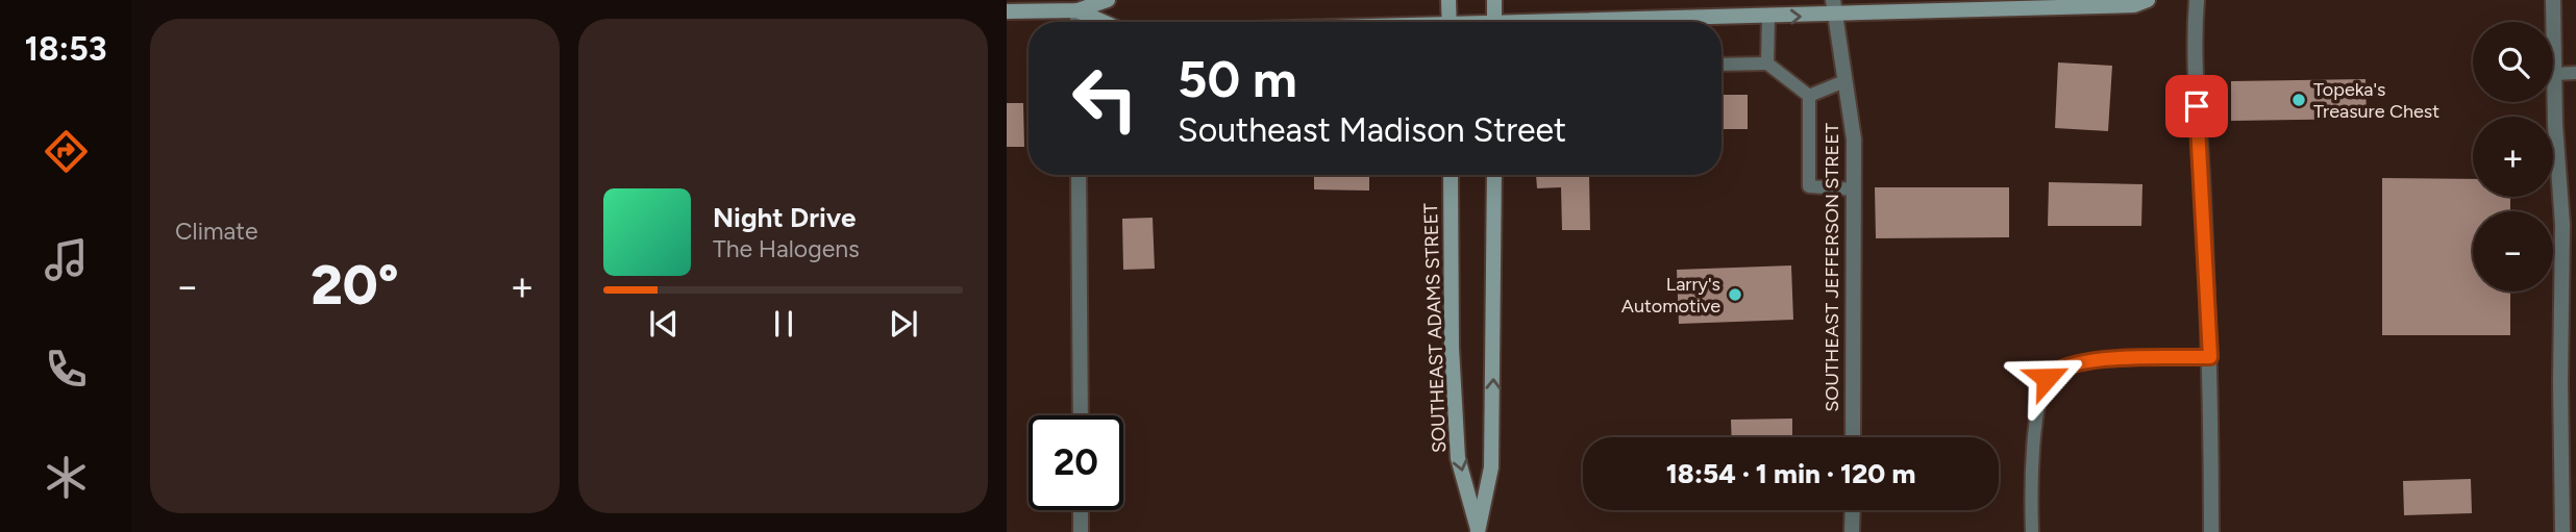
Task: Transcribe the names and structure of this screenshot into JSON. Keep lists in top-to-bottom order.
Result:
{
  "streets": {
    "main road": ["SOUTHEAST ADAMS STREET"],
    "street": ["SOUTHEAST JEFFERSON STREET"]
  },
  "places": ["Topeka's Treasure Chest", "Larry's Automotive"],
  "page": {
    "tabs": "18:53",
    "tile": "Climate",
    "map_buttons": ["+", "−"],
    "turn": ["50 m", "Southeast Madison Street"],
    "song": ["Night Drive", "The Halogens"],
    "heat": ["−", "20°", "+"],
    "limit": "20",
    "trip": "18:54 · 1 min · 120 m"
  }
}
